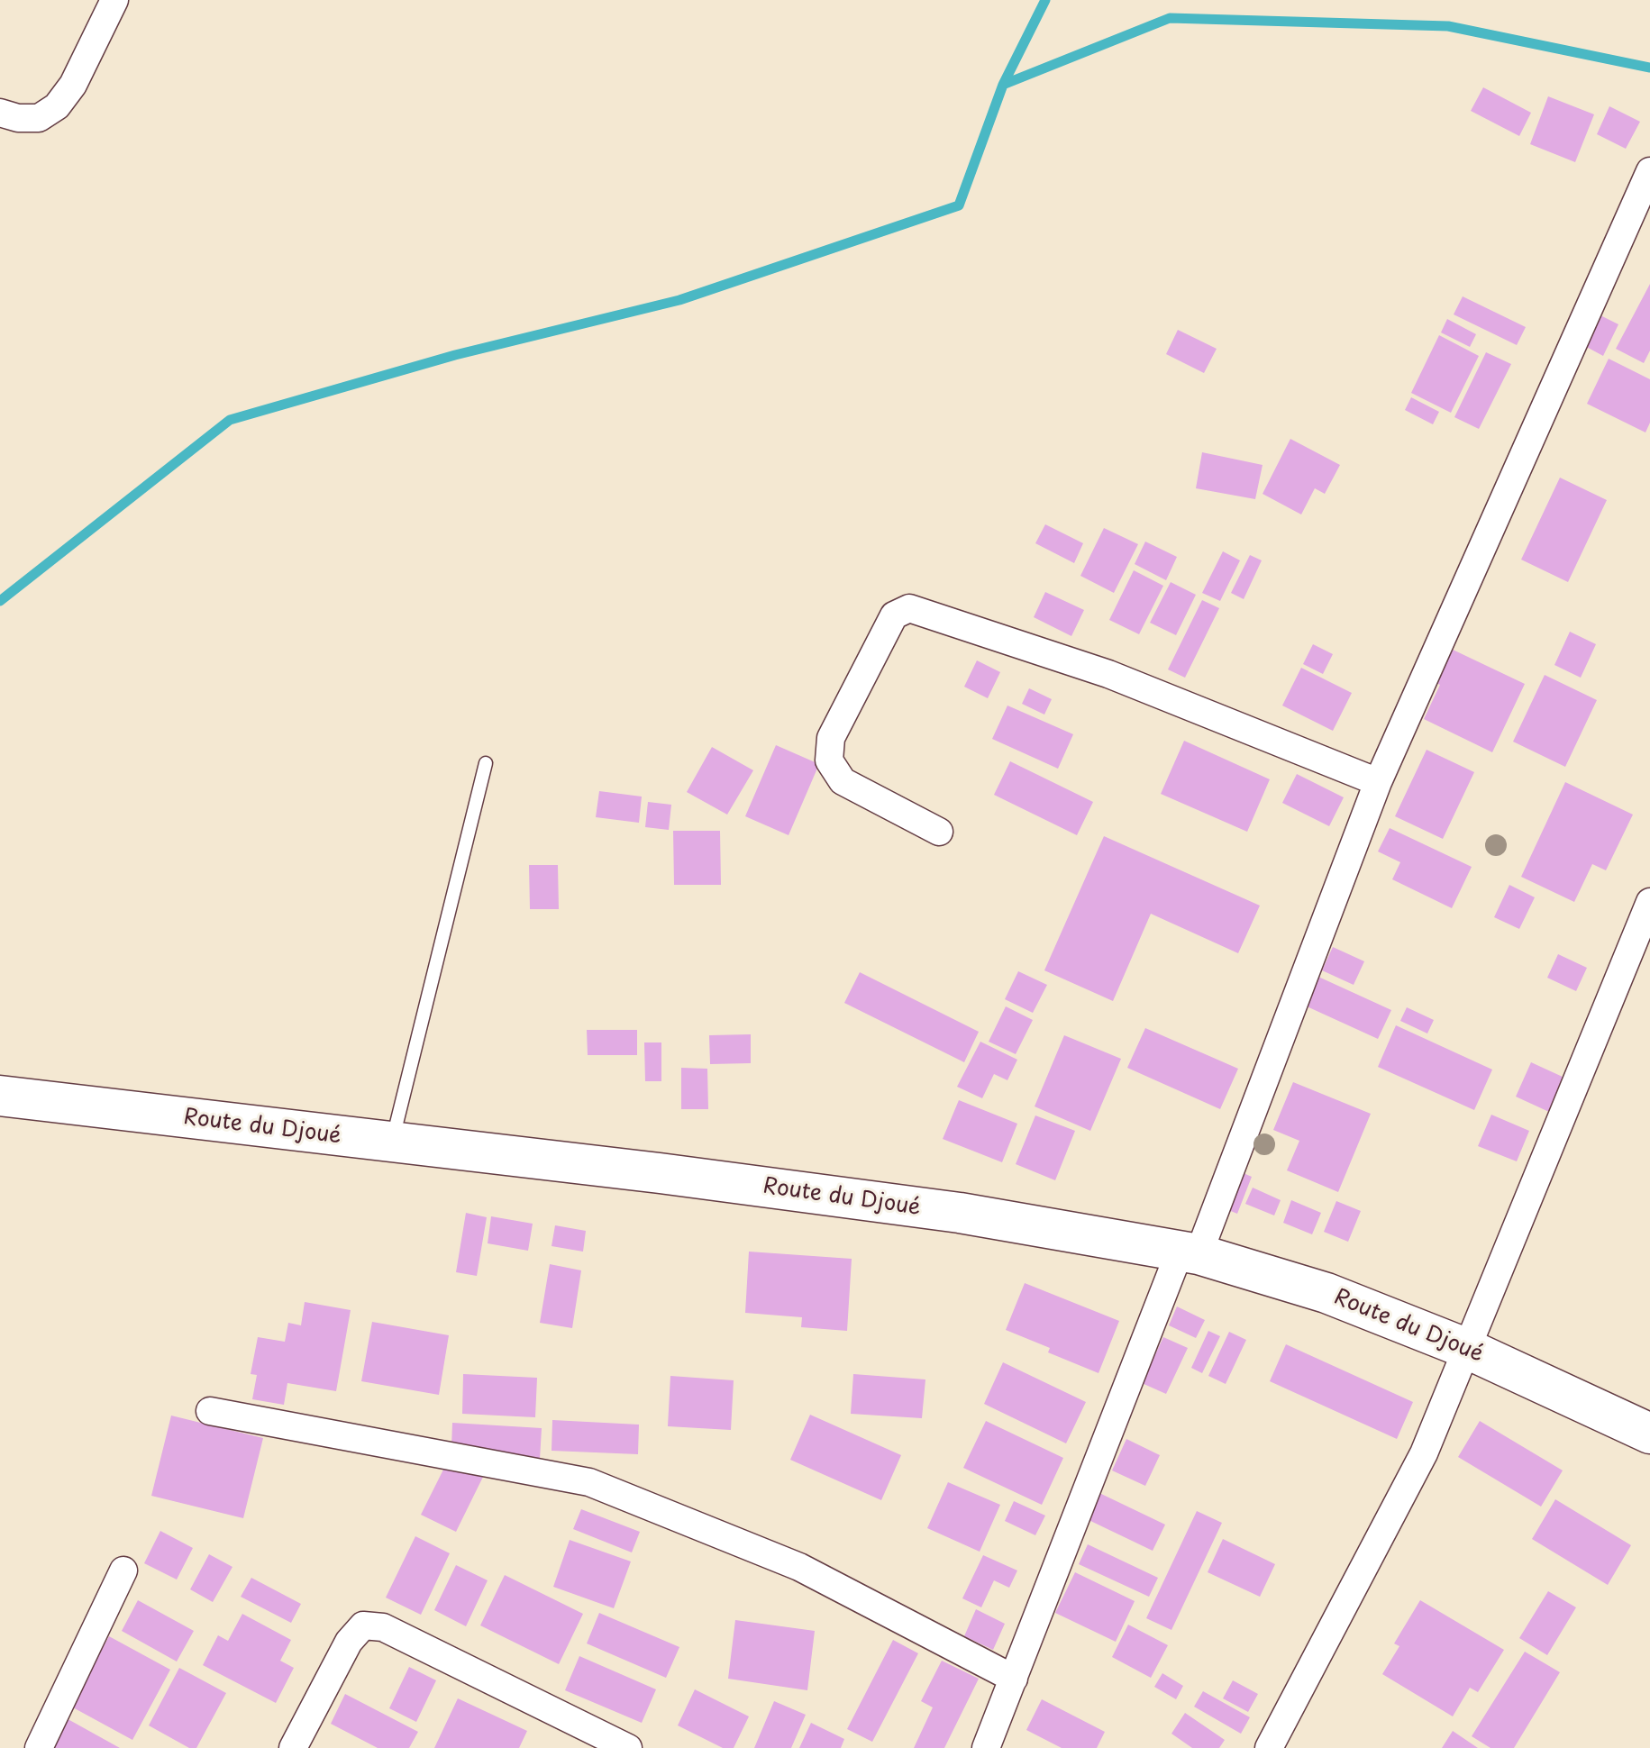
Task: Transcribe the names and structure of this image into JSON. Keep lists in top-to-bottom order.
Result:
{
  "streets": {
    "main road": ["Route du Djoué"]
  }
}
